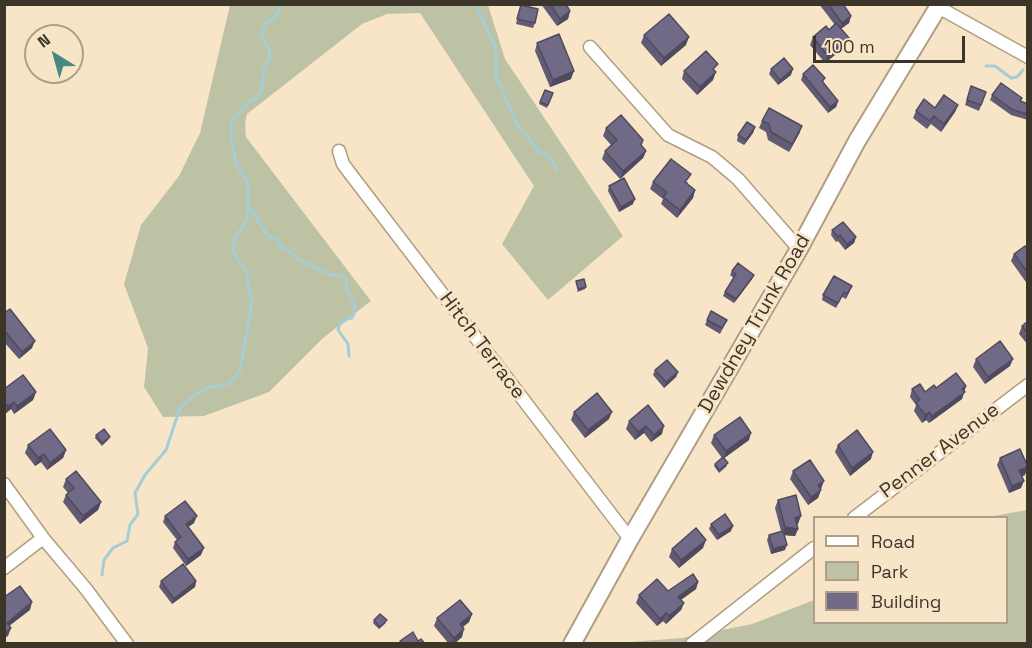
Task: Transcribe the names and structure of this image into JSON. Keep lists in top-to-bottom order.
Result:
{
  "streets": {
    "main road": ["Dewdney Trunk Road"],
    "street": ["Hitch Terrace", "Penner Avenue"]
  },
  "crossings": [
    ["Dewdney Trunk Road", "Hitch Terrace"]
  ],
  "legend": ["Road", "Park", "Building"],
  "scale_bar": "100 m",
  "north": "top left"
}
